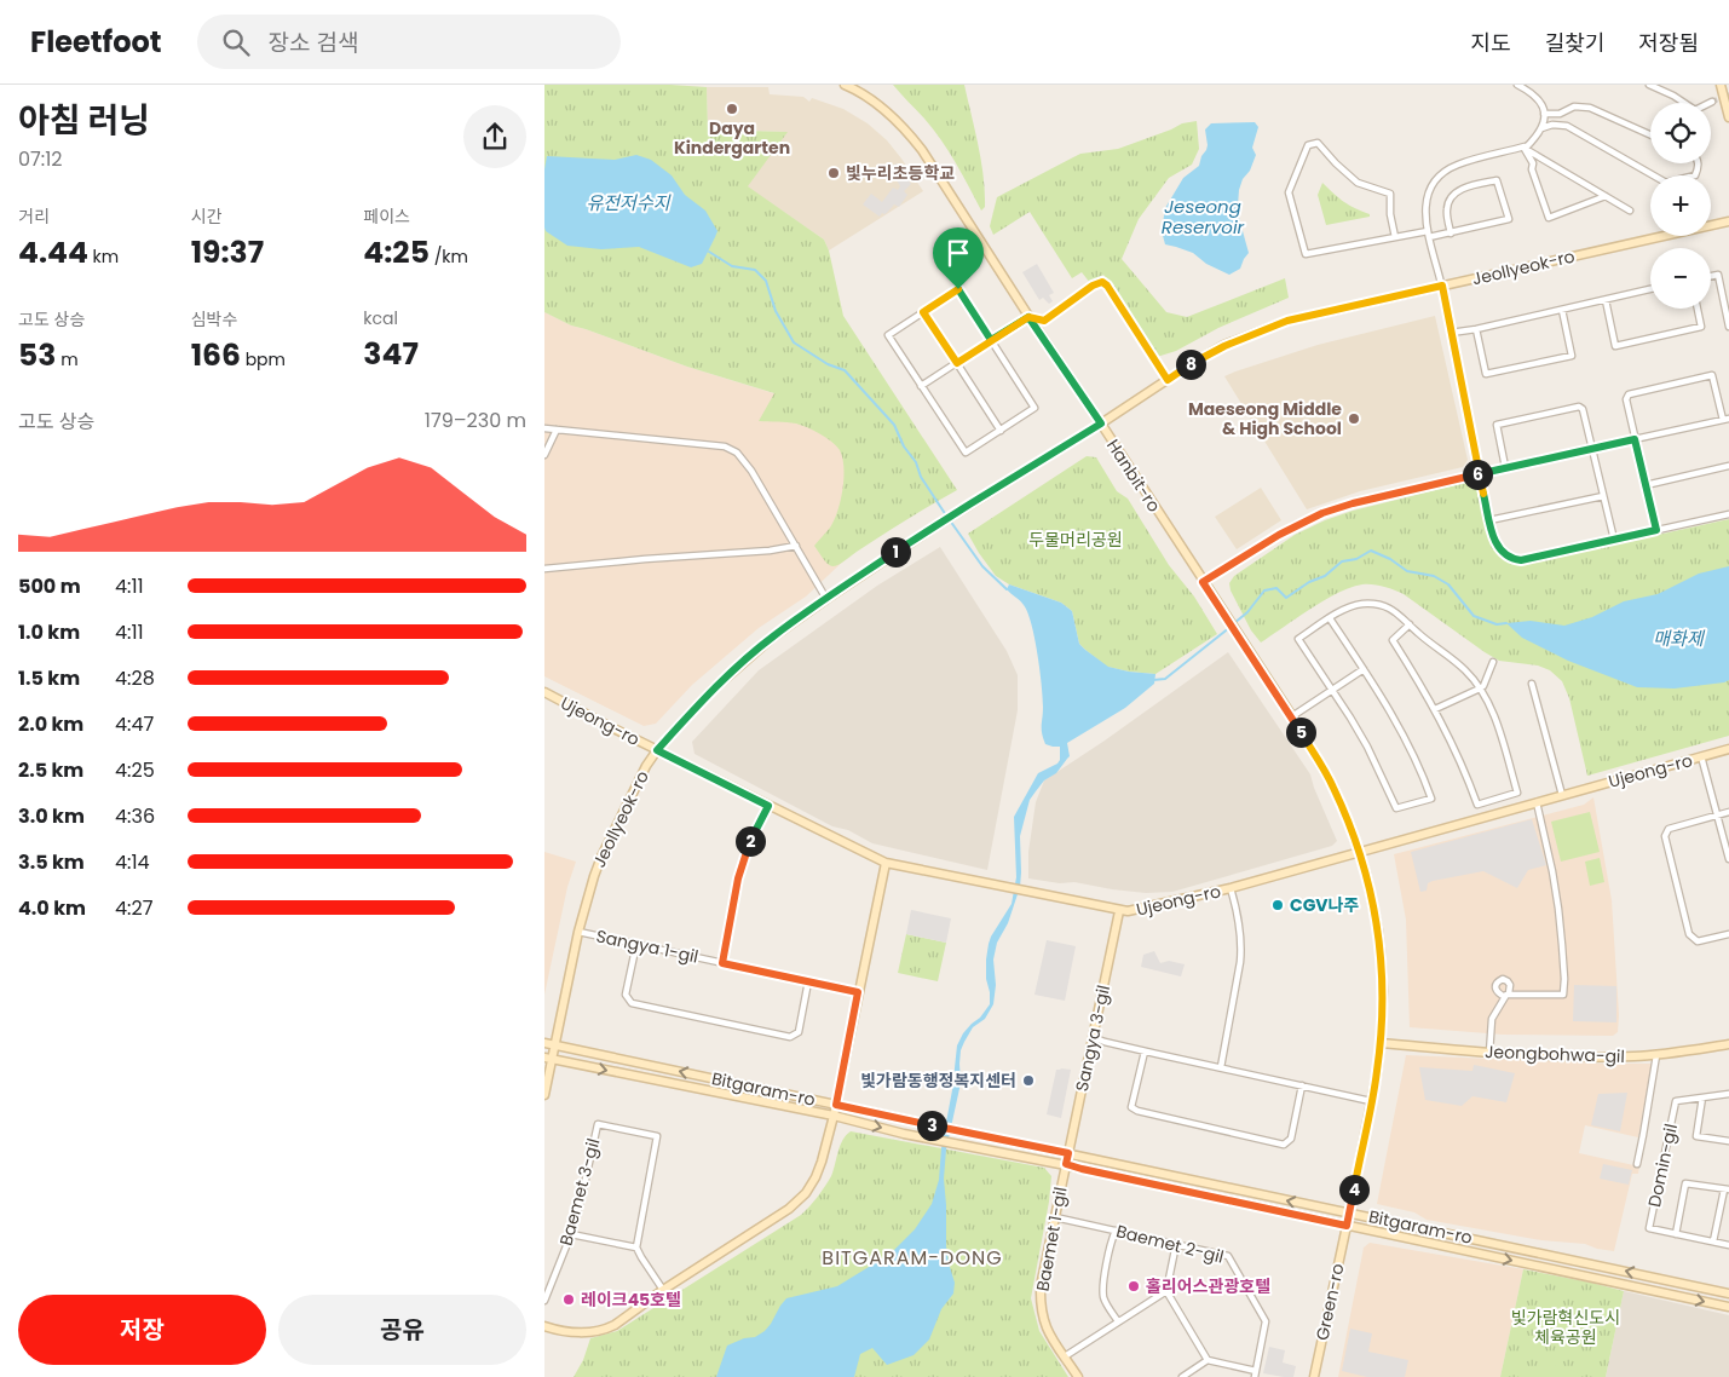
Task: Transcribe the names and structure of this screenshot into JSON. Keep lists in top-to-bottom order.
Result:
{
  "streets": {
    "street": [
      "Jeollyeok-ro",
      "Hanbit-ro",
      "Ujeong-ro",
      "Sangya 1-gil",
      "Sangya 3-gil",
      "Jeongbohwa-gil",
      "Bitgaram-ro",
      "Domin-gil",
      "Baemet 3-gil",
      "Baemet 1-gil",
      "Baemet 2-gil",
      "Green-ro"
    ]
  },
  "crossings": [
    ["Jeollyeok-ro", "Hanbit-ro"],
    ["Jeollyeok-ro", "Ujeong-ro"],
    ["Jeollyeok-ro", "Sangya 1-gil"],
    ["Jeollyeok-ro", "Bitgaram-ro"],
    ["Ujeong-ro", "Sangya 3-gil"],
    ["Sangya 3-gil", "Bitgaram-ro"],
    ["Sangya 3-gil", "Baemet 1-gil"],
    ["Bitgaram-ro", "Baemet 1-gil"],
    ["Bitgaram-ro", "Green-ro"],
    ["Baemet 1-gil", "Baemet 2-gil"]
  ],
  "districts": ["BITGARAM-DONG"],
  "water": ["유전저수지", "Jeseong Reservoir", "매화제"],
  "parks": ["두물머리공원", "빛가람혁신도시 체육공원"],
  "places": [
    "Daya Kindergarten",
    "빛누리초등학교",
    "Maeseong Middle & High School",
    "CGV나주",
    "빛가람동행정복지센터",
    "홀리어스관광호텔",
    "레이크45호텔"
  ],
  "page": {
    "header": "Fleetfoot",
    "search": "장소 검색",
    "nav": ["지도", "길찾기", "저장됨"],
    "heading": ["아침 러닝", "07:12"],
    "map_buttons": ["+", "−"],
    "stats": [
      ["거리", "4.44 km"],
      ["시간", "19:37"],
      ["페이스", "4:25 /km"],
      ["고도 상승", "53 m"],
      ["심박수", "166 bpm"],
      ["kcal", "347"]
    ],
    "pins": [
      "8",
      "6",
      "1",
      "5",
      "2",
      "3",
      "4"
    ],
    "chart": ["고도 상승", "179–230 m"],
    "list": [
      {
        "name": "500 m",
        "note": "4:11"
      },
      {
        "name": "1.0 km",
        "note": "4:11"
      },
      {
        "name": "1.5 km",
        "note": "4:28"
      },
      {
        "name": "2.0 km",
        "note": "4:47"
      },
      {
        "name": "2.5 km",
        "note": "4:25"
      },
      {
        "name": "3.0 km",
        "note": "4:36"
      },
      {
        "name": "3.5 km",
        "note": "4:14"
      },
      {
        "name": "4.0 km",
        "note": "4:27"
      }
    ],
    "buttons": ["저장", "공유"]
  }
}
